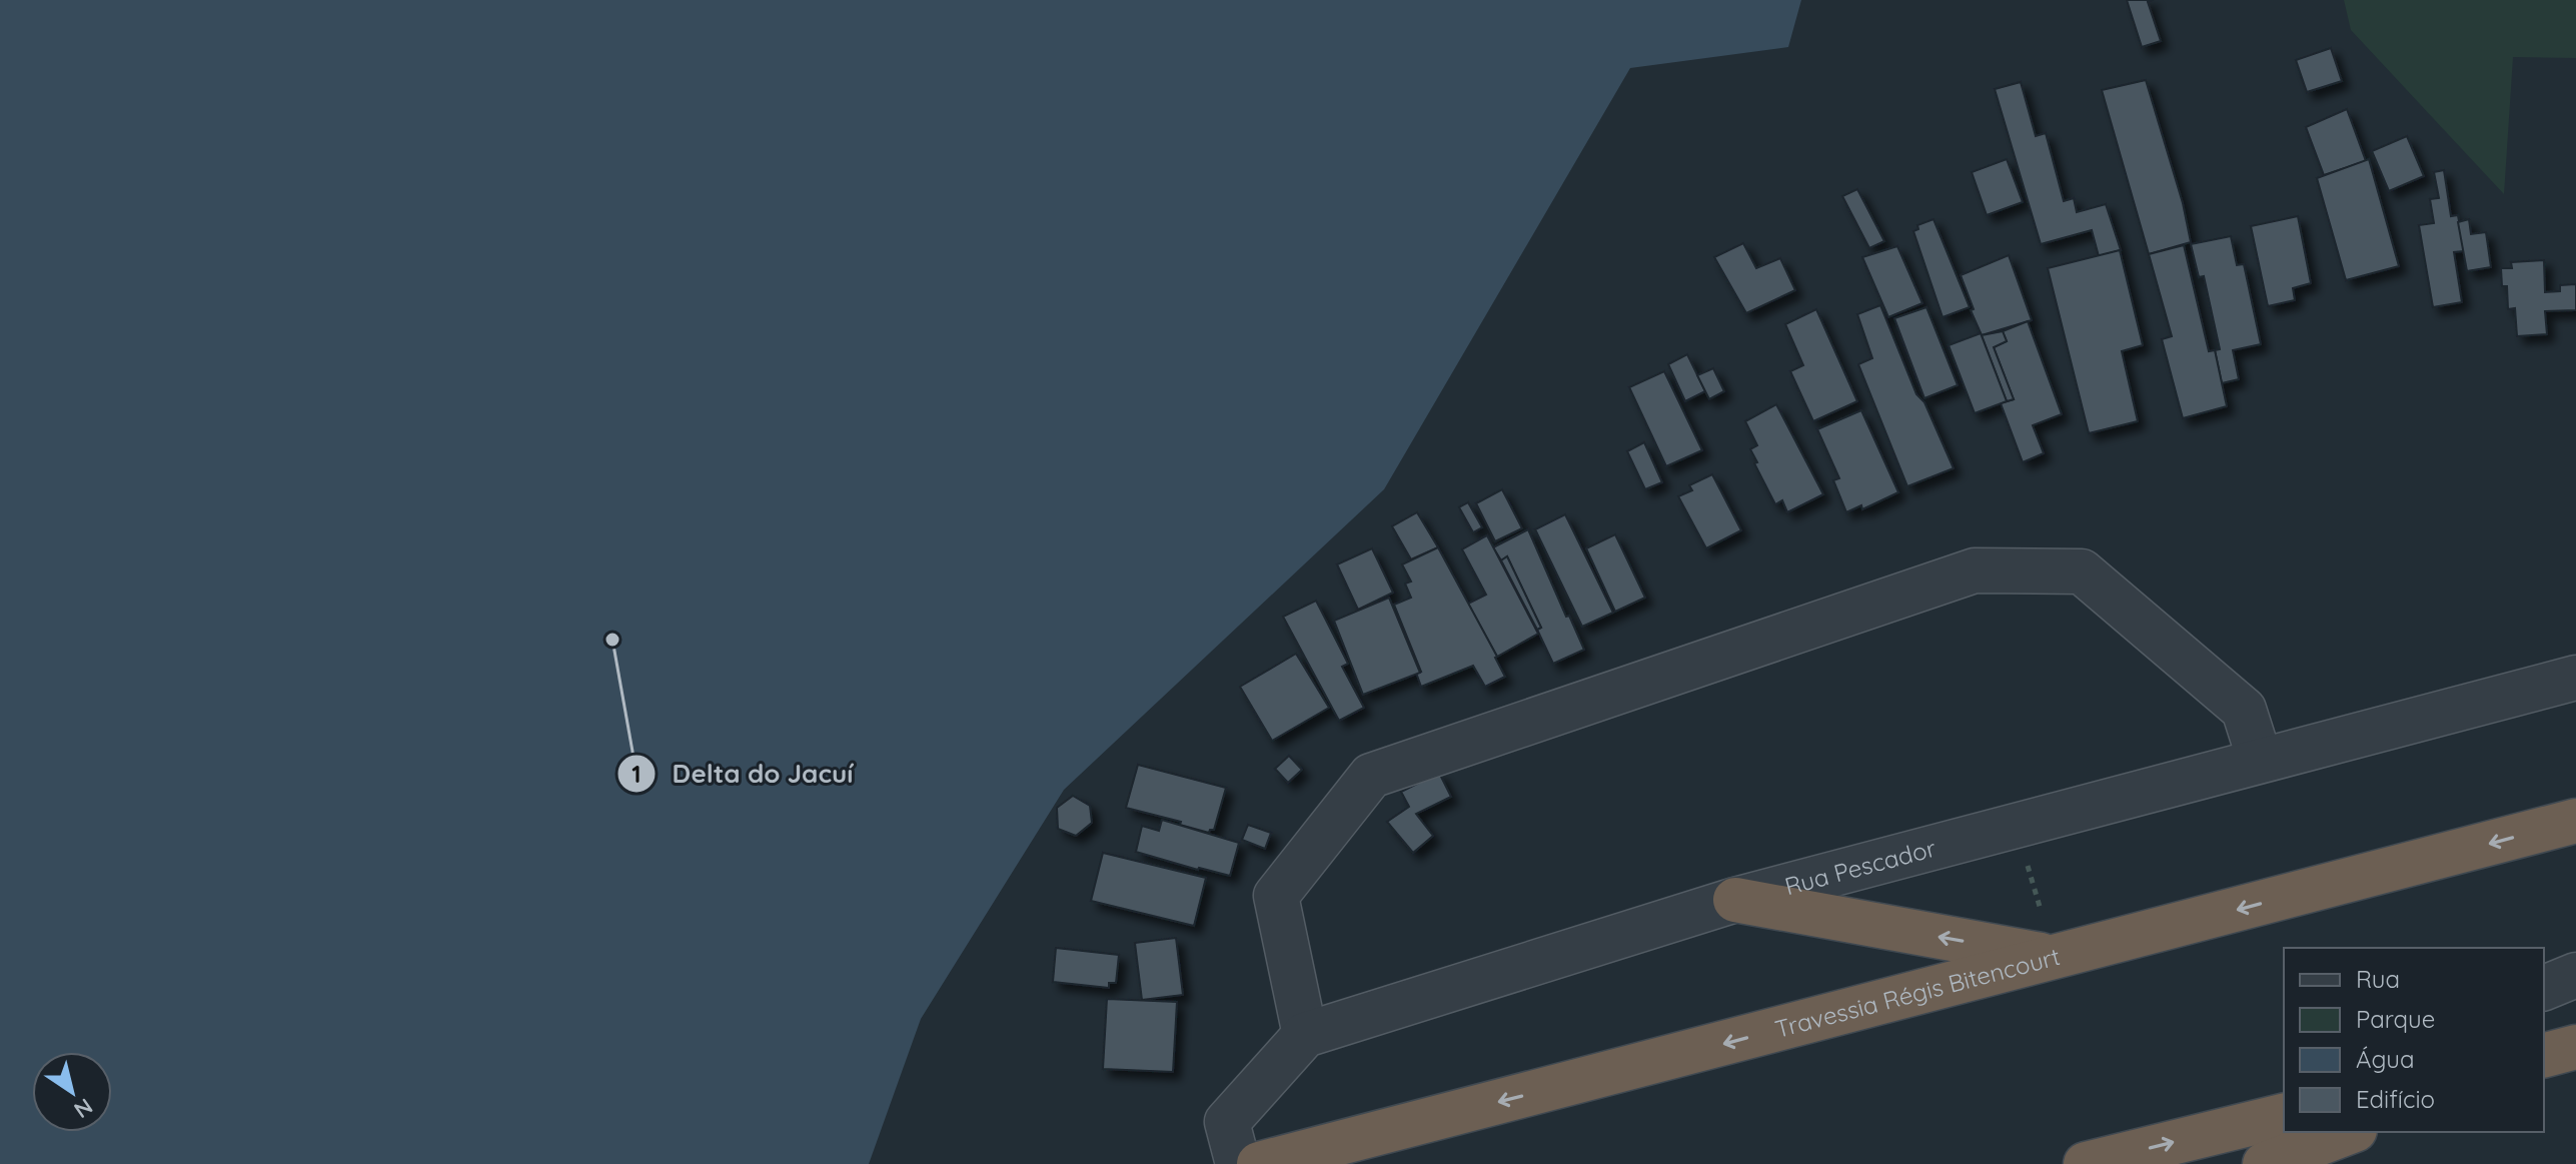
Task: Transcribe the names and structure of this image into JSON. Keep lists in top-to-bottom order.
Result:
{
  "streets": {
    "highway": ["Travessia Régis Bitencourt"],
    "street": ["Rua Pescador"]
  },
  "places": ["Delta do Jacuí"],
  "legend": [
    "Rua",
    "Parque",
    "Água",
    "Edifício"
  ],
  "north": "bottom right"
}
